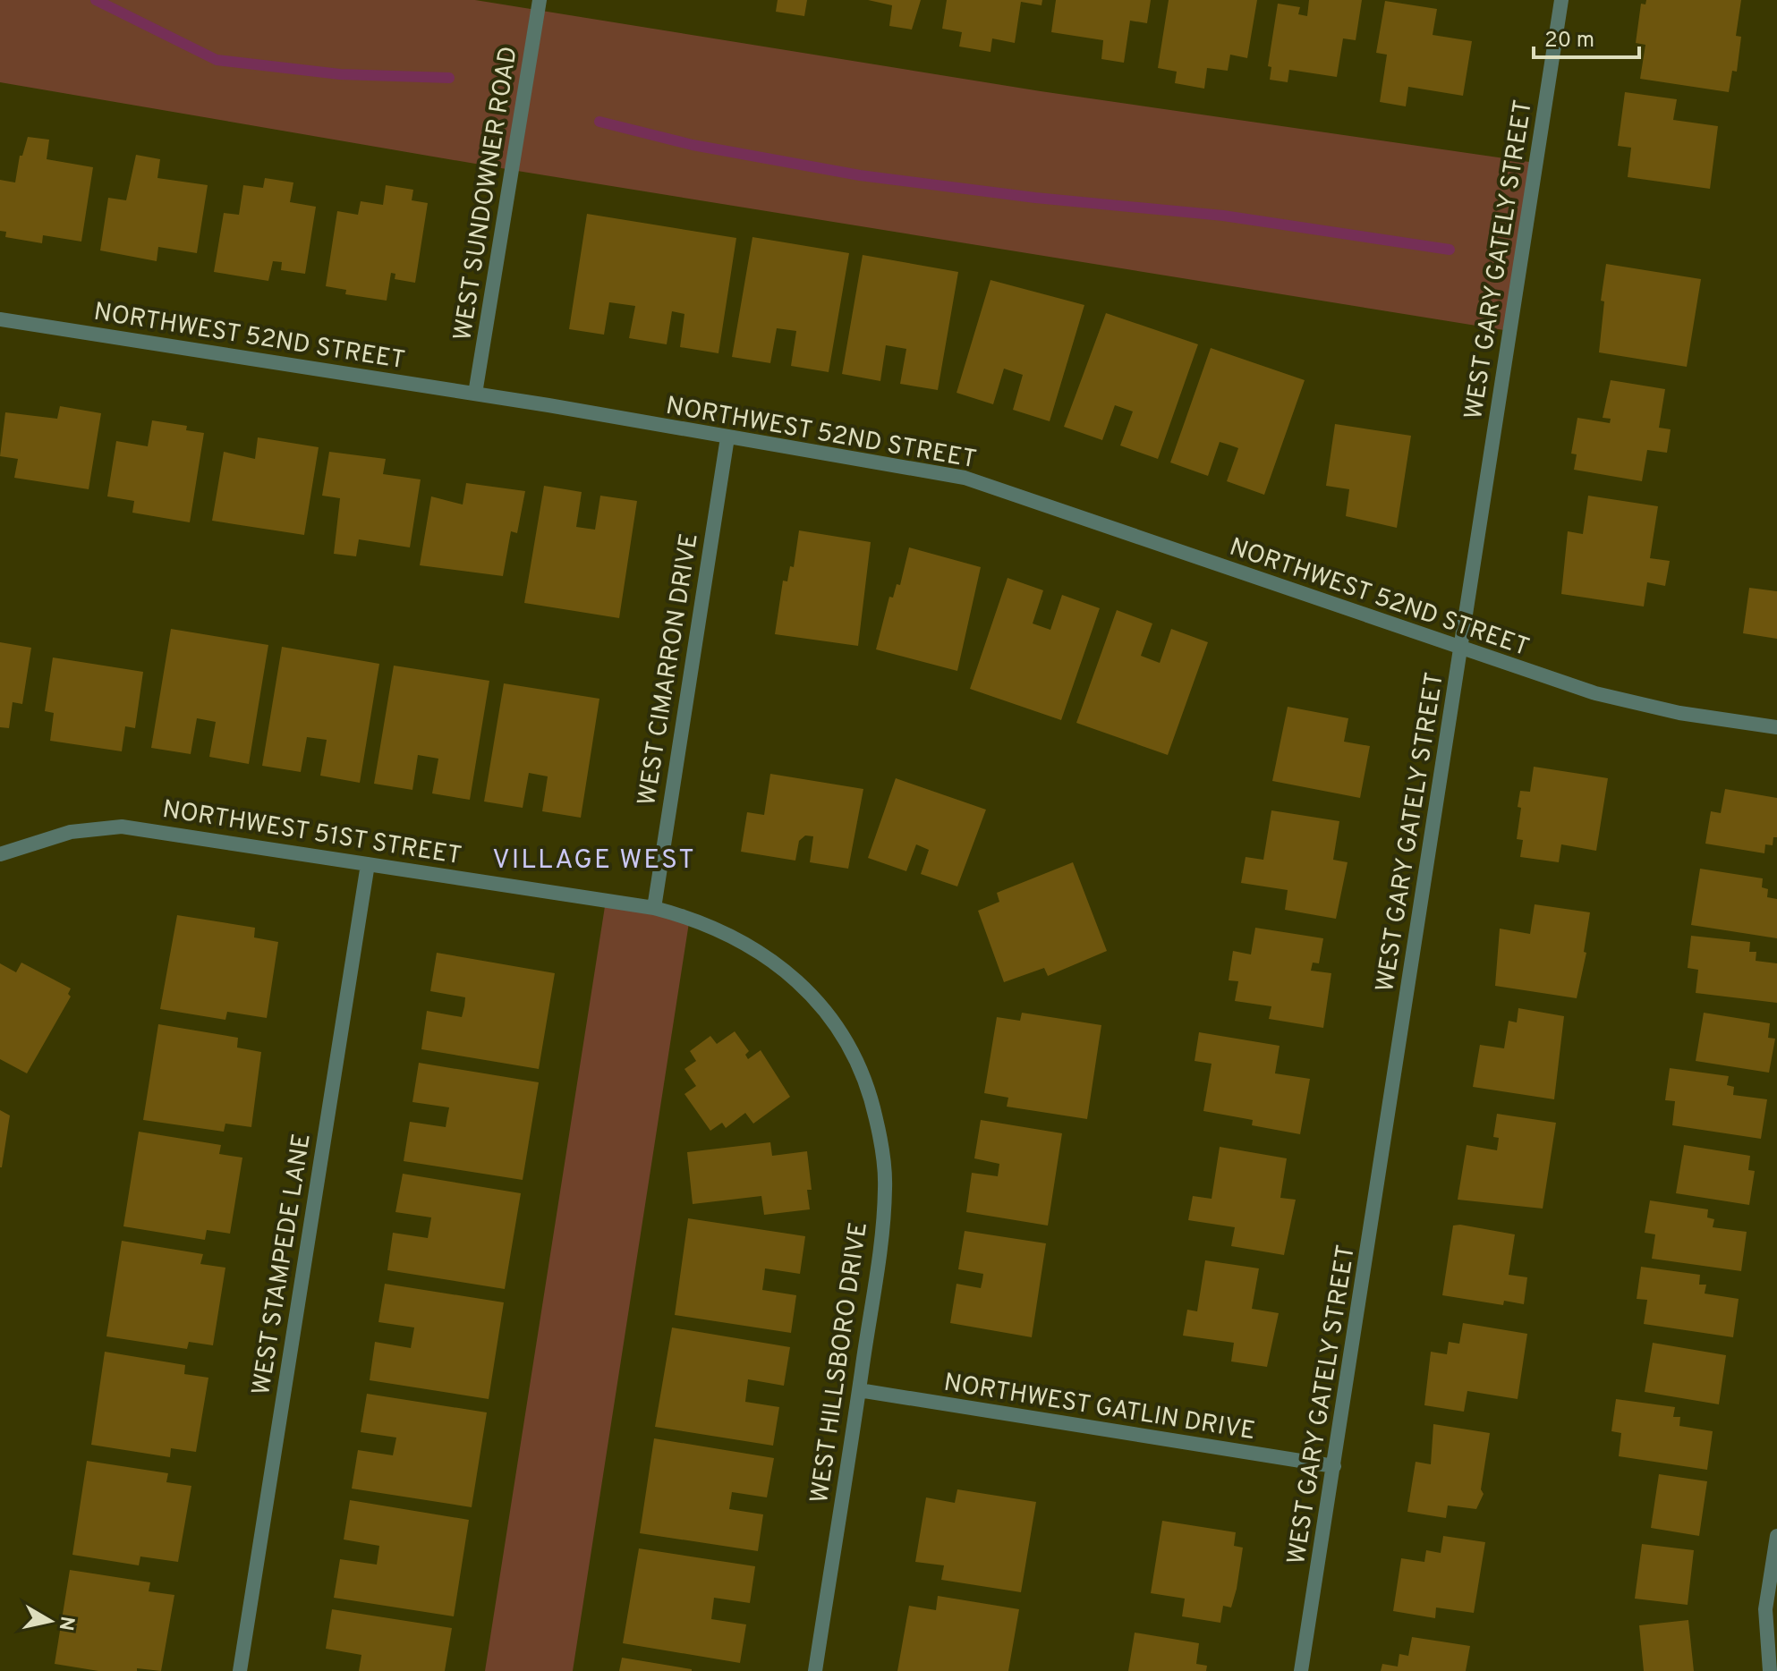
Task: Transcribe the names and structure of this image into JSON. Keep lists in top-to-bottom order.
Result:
{
  "streets": {
    "street": [
      "WEST SUNDOWNER ROAD",
      "WEST GARY GATELY STREET",
      "NORTHWEST 52ND STREET",
      "WEST CIMARRON DRIVE",
      "NORTHWEST 51ST STREET",
      "WEST STAMPEDE LANE",
      "WEST HILLSBORO DRIVE",
      "NORTHWEST GATLIN DRIVE"
    ]
  },
  "crossings": [
    ["WEST SUNDOWNER ROAD", "NORTHWEST 52ND STREET"],
    ["WEST GARY GATELY STREET", "NORTHWEST 52ND STREET"],
    ["WEST GARY GATELY STREET", "NORTHWEST GATLIN DRIVE"],
    ["NORTHWEST 52ND STREET", "WEST CIMARRON DRIVE"],
    ["WEST CIMARRON DRIVE", "NORTHWEST 51ST STREET"],
    ["NORTHWEST 51ST STREET", "WEST STAMPEDE LANE"],
    ["NORTHWEST 51ST STREET", "WEST HILLSBORO DRIVE"],
    ["WEST HILLSBORO DRIVE", "NORTHWEST GATLIN DRIVE"]
  ],
  "districts": ["VILLAGE WEST"],
  "scale_bar": "20 m",
  "north": "right"
}
